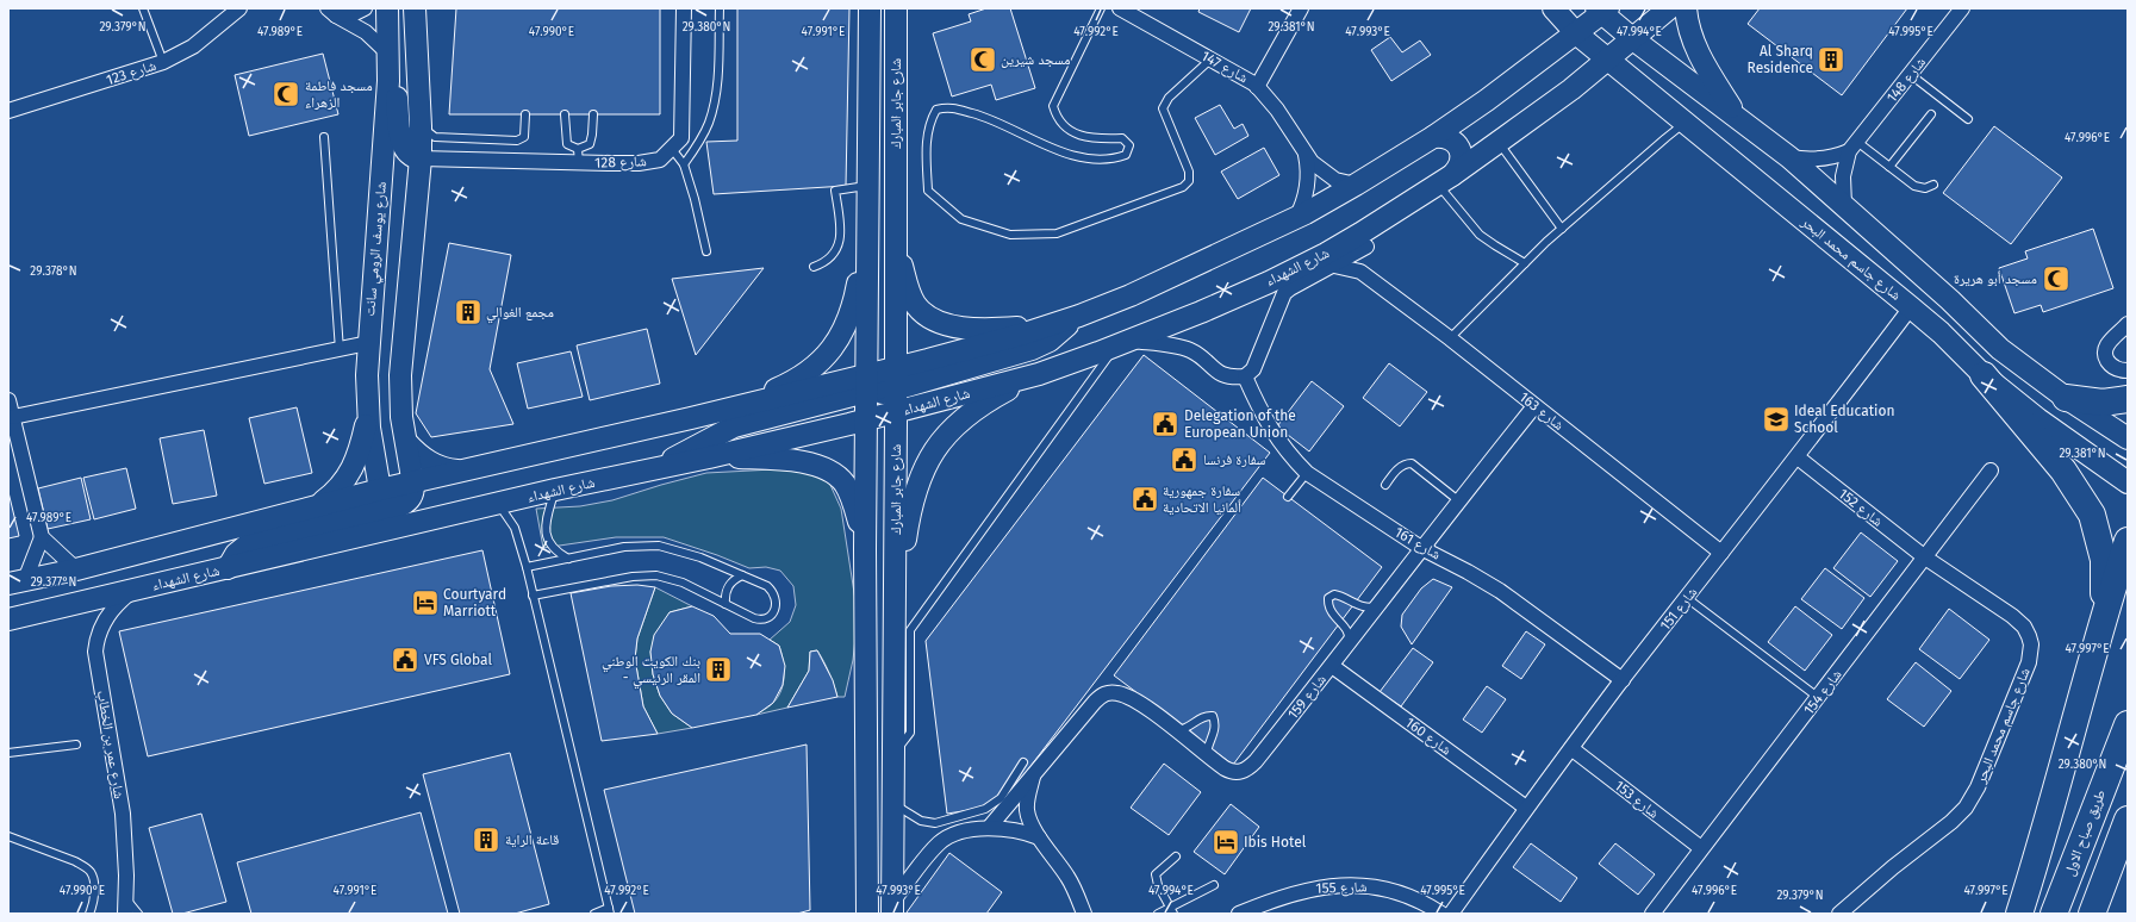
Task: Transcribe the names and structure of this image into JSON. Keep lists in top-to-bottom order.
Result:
{
  "streets": {
    "highway": ["طريق صباح الاول"],
    "main road": [
      "شارع جابر المبارك",
      "شارع يوسف الرومي سانت",
      "شارع جاسم محمد البحر",
      "شارع الشهداء"
    ],
    "street": [
      "شارع 147",
      "شارع 123",
      "شارع 148",
      "شارع 128",
      "شارع 163",
      "شارع 152",
      "شارع 161",
      "شارع 151",
      "شارع 154",
      "شارع 159",
      "شارع 160",
      "شارع عمر بن الخطاب",
      "شارع 153",
      "شارع 155"
    ]
  },
  "crossings": [
    ["شارع جابر المبارك", "شارع الشهداء"],
    ["شارع جاسم محمد البحر", "شارع الشهداء"],
    ["شارع جاسم محمد البحر", "شارع 152"],
    ["شارع جاسم محمد البحر", "شارع 151"],
    ["شارع جاسم محمد البحر", "شارع 154"],
    ["شارع الشهداء", "شارع عمر بن الخطاب"],
    ["شارع 163", "شارع 151"],
    ["شارع 163", "شارع 159"],
    ["شارع 152", "شارع 151"],
    ["شارع 152", "شارع 154"],
    ["شارع 161", "شارع 151"],
    ["شارع 161", "شارع 159"],
    ["شارع 151", "شارع 160"],
    ["شارع 151", "شارع 153"],
    ["شارع 154", "شارع 153"],
    ["شارع 159", "شارع 160"]
  ],
  "places": {
    "mosque": ["مسجد شيرين", "مسجد فاطمة الزهراء", "مسجد أبو هريرة"],
    "building": [
      "Al Sharq Residence",
      "مجمع الغوالي",
      "بنك الكويت الوطني - المقر الرئيسي",
      "قاعة الراية"
    ],
    "school or university": ["Ideal Education School"],
    "public building": [
      "Delegation of the European Union",
      "سفارة فرنسا",
      "سفارة جمهورية ألمانيا الاتحادية",
      "VFS Global"
    ],
    "hotel": ["Courtyard Marriott", "Ibis Hotel"]
  },
  "coordinates": [
    "29.380°N",
    "29.379°N",
    "29.381°N",
    "47.989°E",
    "47.990°E",
    "47.991°E",
    "47.992°E",
    "47.993°E",
    "47.994°E",
    "47.995°E",
    "47.996°E",
    "29.378°N",
    "29.377°N",
    "47.997°E"
  ]
}
